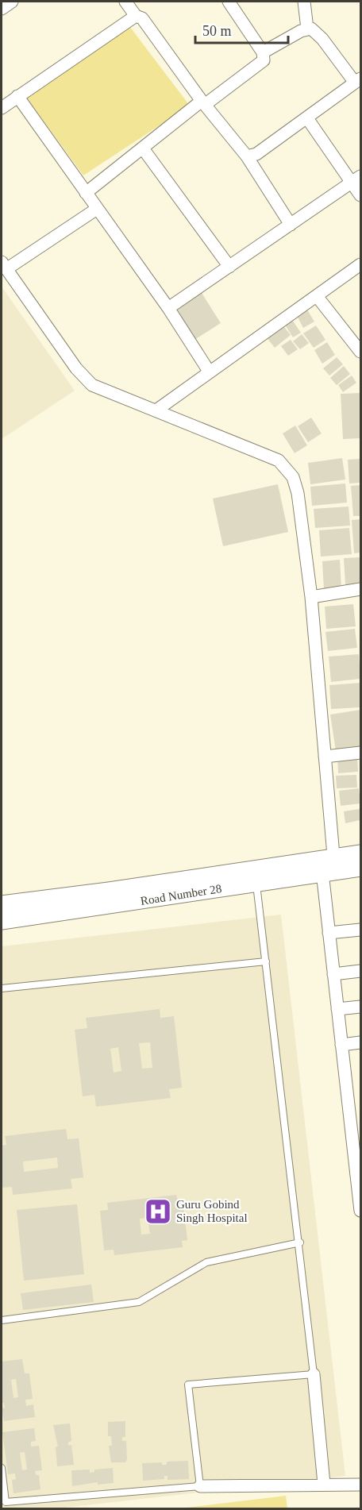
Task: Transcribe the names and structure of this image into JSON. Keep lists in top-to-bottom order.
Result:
{
  "streets": {
    "street": ["Road Number 28"]
  },
  "places": {
    "hospital": ["Guru Gobind Singh Hospital"]
  },
  "scale_bar": "50 m"
}
